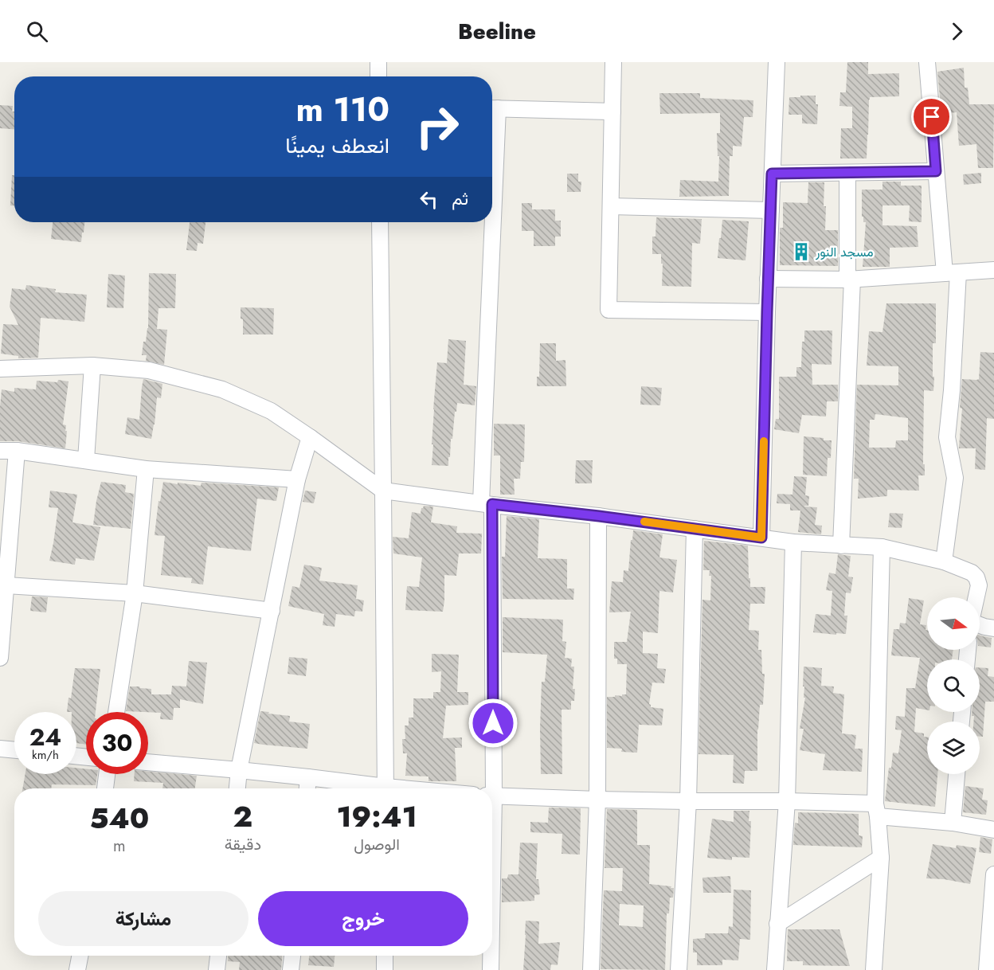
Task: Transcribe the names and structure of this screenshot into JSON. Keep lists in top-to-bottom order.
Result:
{
  "places": {
    "building": ["مسجد النور"]
  },
  "north": "right",
  "page": {
    "header": "Beeline",
    "turn": ["110 m", "انعطف يمينًا"],
    "then": "ثم",
    "speed": "24 km/h",
    "limit": "30",
    "eta": [
      "19:41",
      "الوصول",
      "2",
      "دقيقة",
      "540",
      "m"
    ],
    "buttons": ["خروج", "مشاركة"]
  }
}
